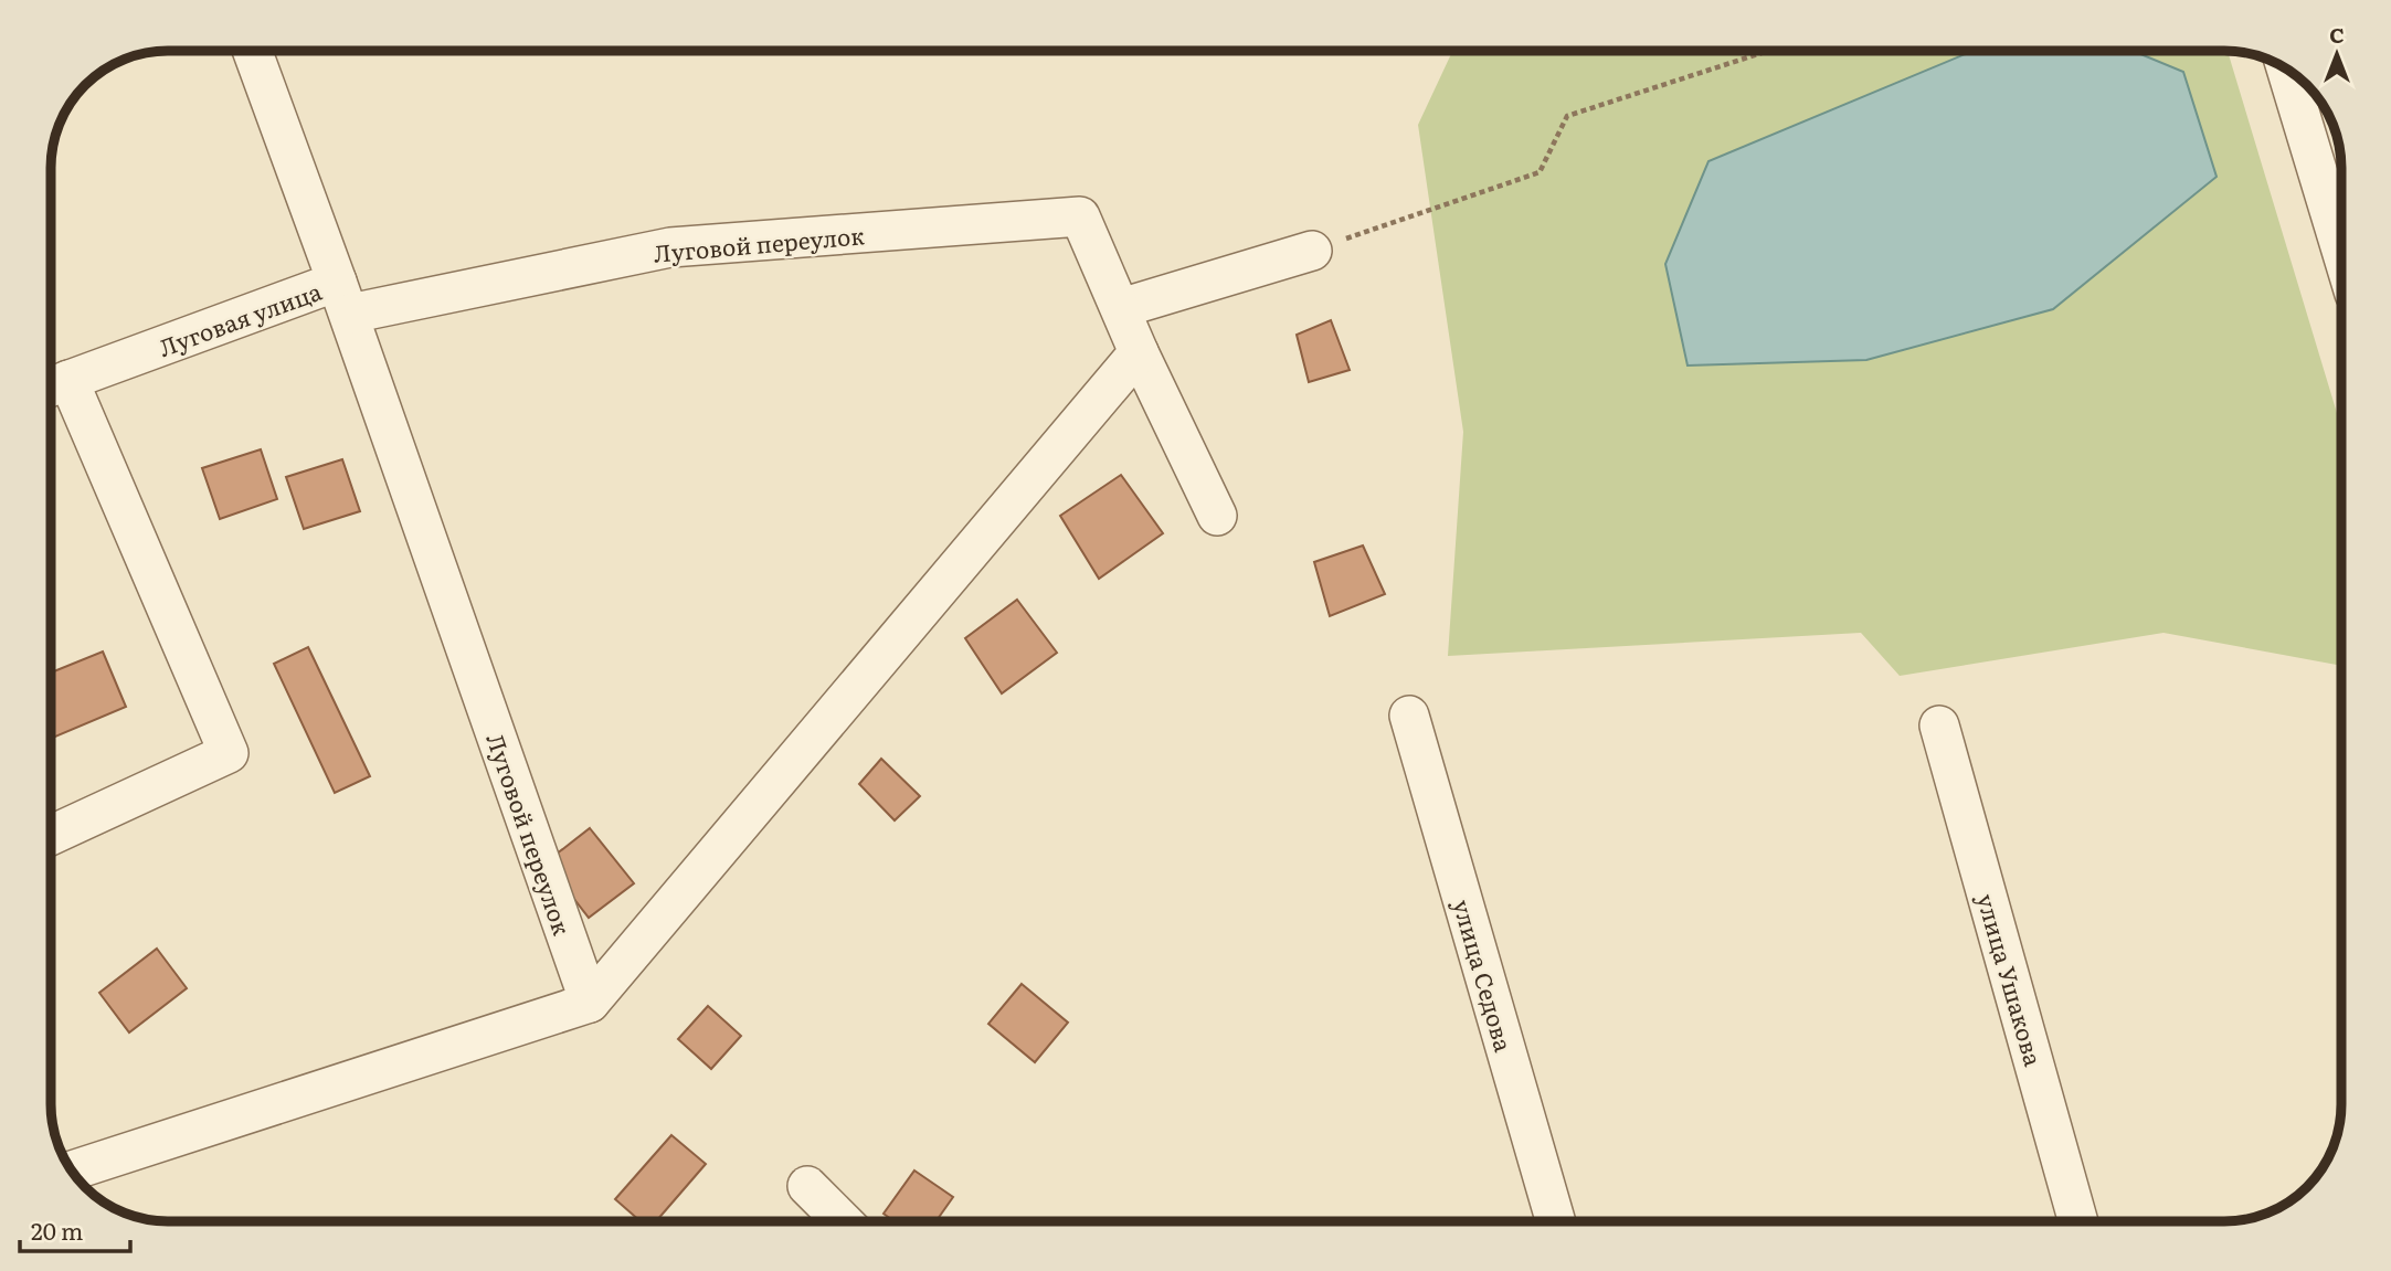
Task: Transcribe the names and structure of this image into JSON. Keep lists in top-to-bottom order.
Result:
{
  "streets": {
    "street": [
      "Луговой переулок",
      "Луговая улица",
      "улица Седова",
      "улица Ушакова"
    ]
  },
  "crossings": [
    ["Луговой переулок", "Луговая улица"]
  ],
  "scale_bar": "20 m",
  "north": "top"
}
